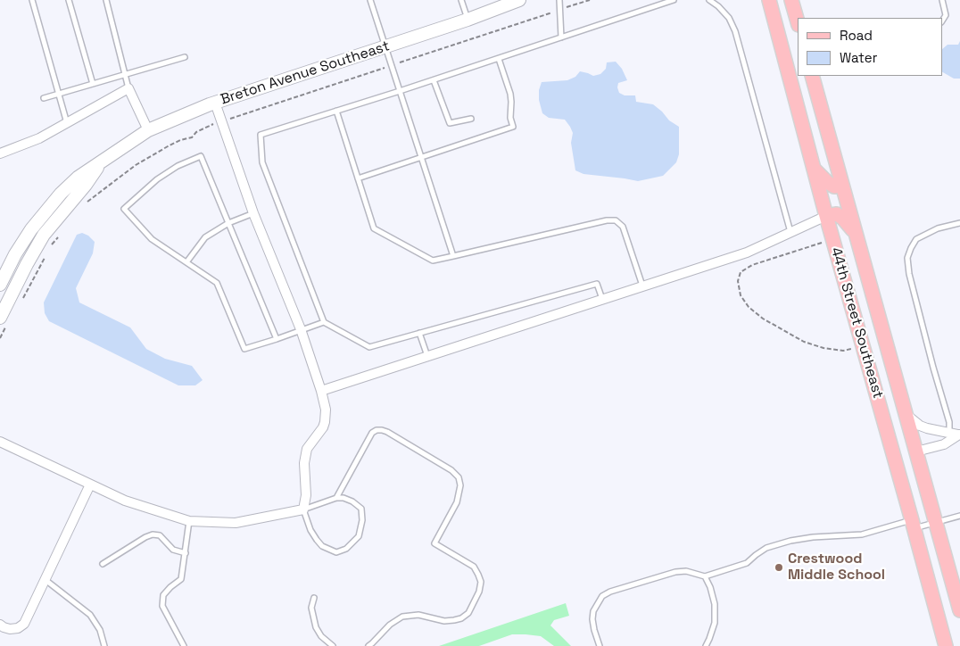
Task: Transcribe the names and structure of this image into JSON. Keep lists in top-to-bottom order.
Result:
{
  "streets": {
    "main road": ["Breton Avenue Southeast", "44th Street Southeast"]
  },
  "places": ["Crestwood Middle School"],
  "legend": ["Road", "Water"]
}
